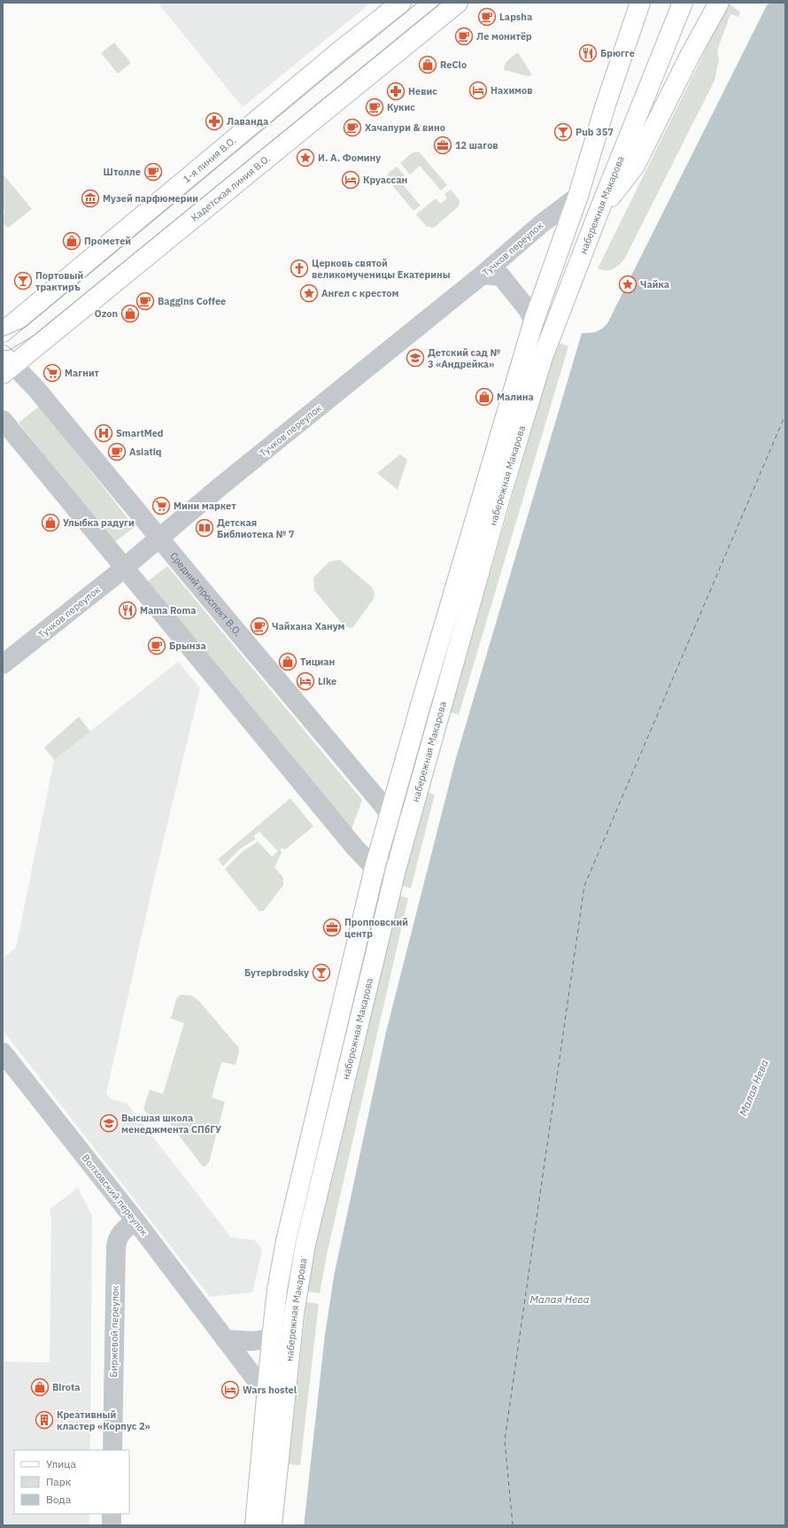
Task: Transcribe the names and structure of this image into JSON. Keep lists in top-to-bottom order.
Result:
{
  "streets": {
    "main road": ["1-я линия В.О.", "Кадетская линия В.О.", "набережная Макарова"],
    "street": [
      "Тучков переулок",
      "Средний проспект В.О.",
      "Волховский переулок",
      "Биржевой переулок"
    ]
  },
  "crossings": [
    ["Кадетская линия В.О.", "Средний проспект В.О."],
    ["набережная Макарова", "Тучков переулок"],
    ["набережная Макарова", "Средний проспект В.О."],
    ["набережная Макарова", "Волховский переулок"],
    ["Тучков переулок", "Средний проспект В.О."],
    ["Волховский переулок", "Биржевой переулок"]
  ],
  "water": ["Малая Нева"],
  "places": {
    "cafe": [
      "Lapsha",
      "Ле монитёр",
      "Кукис",
      "Хачапури & вино",
      "Штолле",
      "Baggins Coffee",
      "Asiatiq",
      "Чайхана Ханум",
      "Брынза"
    ],
    "restaurant": ["Брюгге", "Mama Roma"],
    "shop": [
      "ReClo",
      "Прометей",
      "Ozon",
      "Малина",
      "Улыбка радуги",
      "Тициан",
      "Birota"
    ],
    "hotel": [
      "Нахимов",
      "Круассан",
      "Like",
      "Wars hostel"
    ],
    "pharmacy": ["Невис", "Лаванда"],
    "bar": ["Pub 357", "Портовый трактиръ", "Бутерbrodsky"],
    "office": ["12 шагов", "Пропповский центр"],
    "place": ["И. А. Фомину", "Чайка", "Ангел с крестом"],
    "museum": ["Музей парфюмерии"],
    "church": ["Церковь святой великомученицы Екатерины"],
    "school or university": ["Детский сад № 3 «Андрейка»", "Высшая школа менеджмента СПбГУ"],
    "supermarket": ["Магнит", "Мини маркет"],
    "hospital": ["SmartMed"],
    "library": ["Детская Библиотека № 7"],
    "building": ["Креативный кластер «Корпус 2»"]
  },
  "legend": ["Улица", "Парк", "Вода"]
}
